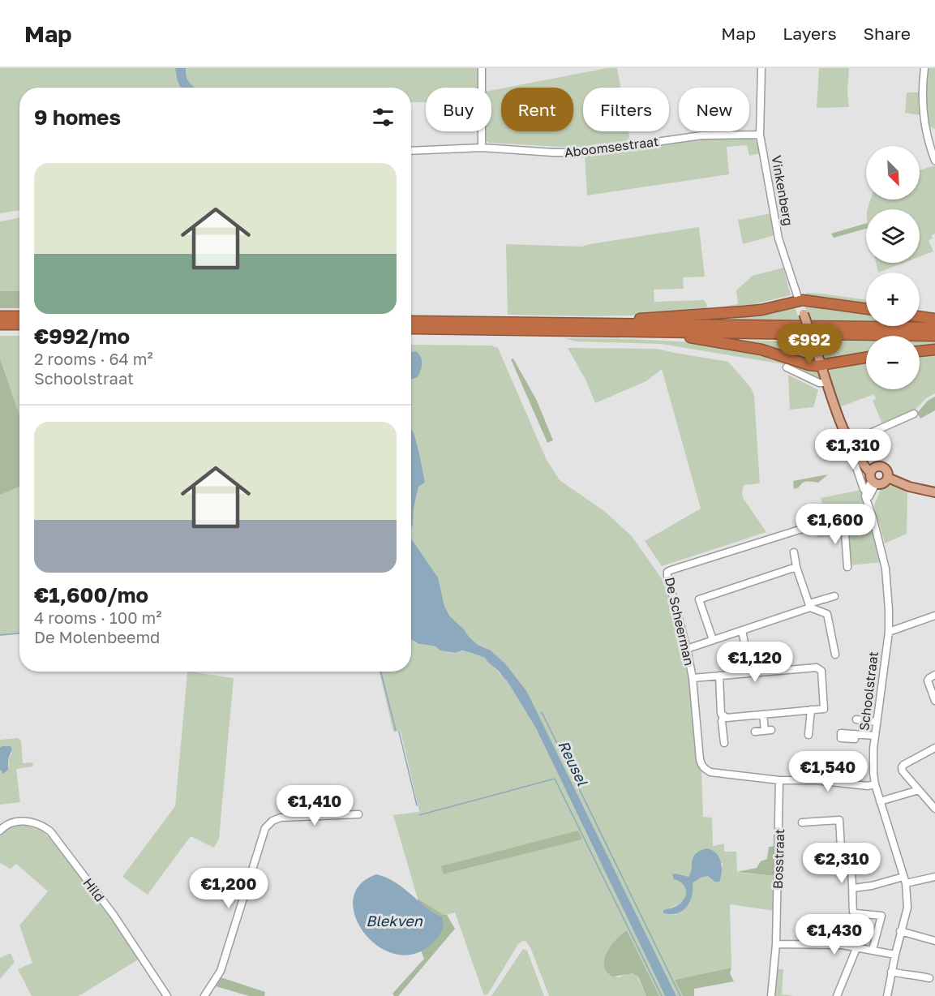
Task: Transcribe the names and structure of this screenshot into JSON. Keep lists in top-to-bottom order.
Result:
{
  "streets": {
    "main road": ["Vinkenberg"],
    "street": [
      "Aboomsestraat",
      "De Scheerman",
      "Schoolstraat",
      "Bosstraat",
      "Hild"
    ]
  },
  "crossings": [
    ["Aboomsestraat", "Vinkenberg"],
    ["De Scheerman", "Schoolstraat"],
    ["De Scheerman", "Bosstraat"]
  ],
  "water": ["Reusel", "Blekven"],
  "north": "bottom right",
  "page": {
    "header": "Map",
    "nav": ["Map", "Layers", "Share"],
    "chip": [
      "Buy",
      "Rent",
      "Filters",
      "New"
    ],
    "heading": "9 homes",
    "map_buttons": ["+", "−"],
    "list": [
      {
        "name": "€992/mo",
        "note": "2 rooms · 64 m² · Schoolstraat"
      },
      {
        "name": "€1,600/mo",
        "note": "4 rooms · 100 m² · De Molenbeemd"
      }
    ],
    "price": [
      "€992",
      "€1,310",
      "€1,600",
      "€1,120",
      "€1,540",
      "€1,410",
      "€2,310",
      "€1,200",
      "€1,430"
    ]
  }
}
